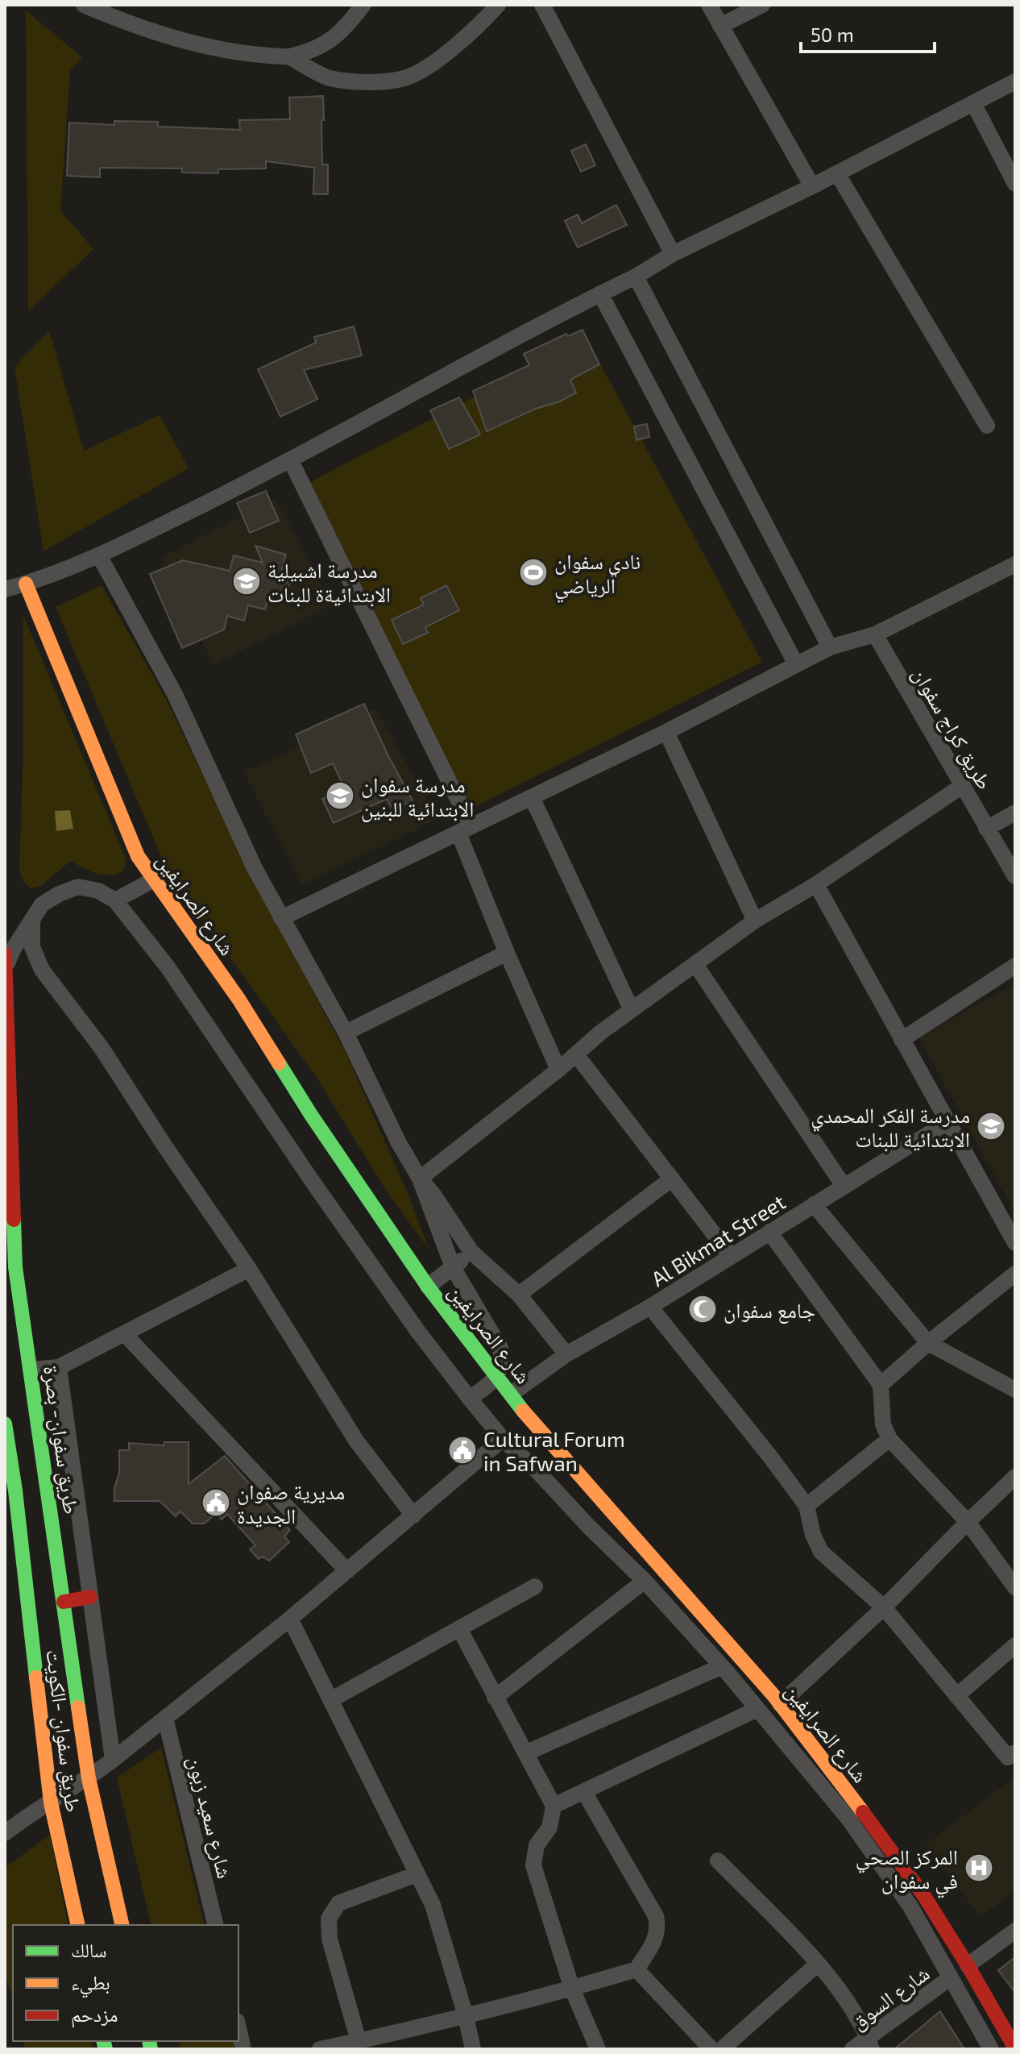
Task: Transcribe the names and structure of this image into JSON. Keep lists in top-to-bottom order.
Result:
{
  "streets": {
    "main road": ["شارع الصرايفين", "طريق سفوان- بصرة", "طريق سفوان -الكويت"],
    "street": [
      "طريق كراج سفوان",
      "Al Bikmat Street",
      "شارع سعيد زبون",
      "شارع السوق"
    ]
  },
  "crossings": [
    ["شارع الصرايفين", "Al Bikmat Street"],
    ["شارع الصرايفين", "شارع السوق"]
  ],
  "places": {
    "sports": ["نادي سفوان الرياضي"],
    "school or university": ["مدرسة اشبيلية الابتدائيةة للبنات", "مدرسة سفوان الابتدائية للبنين", "مدرسة الفكر المحمدي الابتدائية للبنات"],
    "mosque": ["جامع سفوان"],
    "public building": ["Cultural Forum in Safwan", "مديرية صفوان الجديدة"],
    "hospital": ["المركز الصحي في سفوان"]
  },
  "legend": ["سالك", "بطيء", "مزدحم"],
  "scale_bar": "50 m"
}
